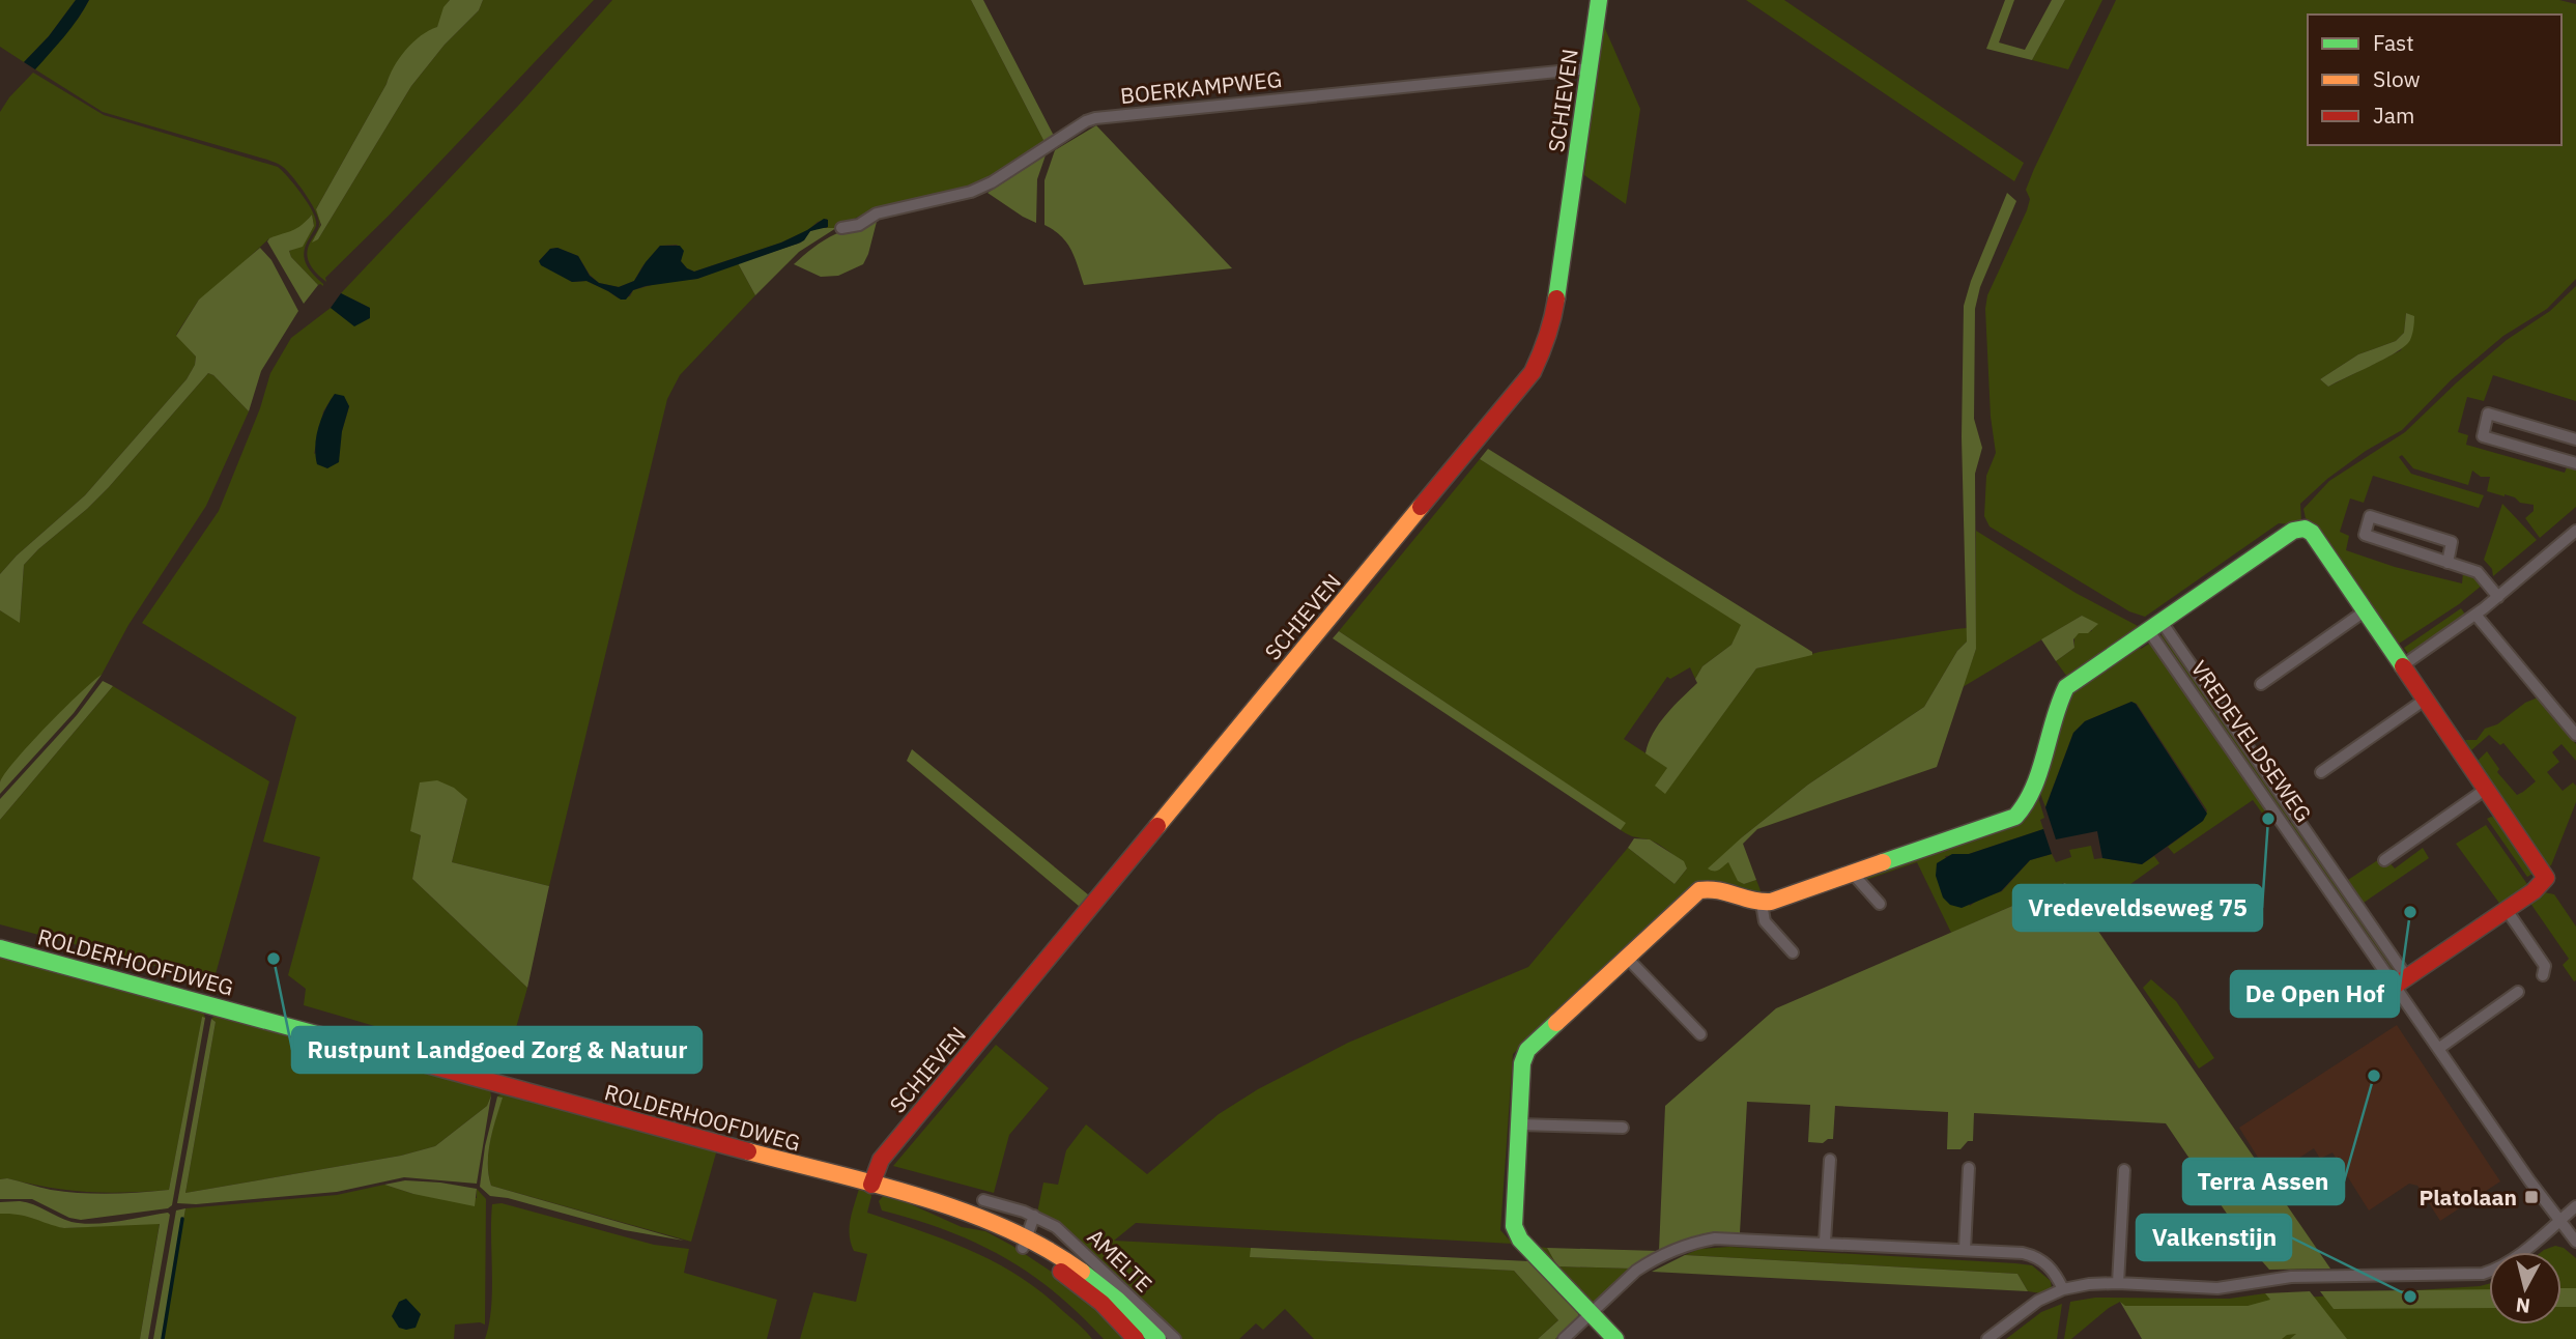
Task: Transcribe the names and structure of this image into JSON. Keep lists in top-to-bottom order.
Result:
{
  "streets": {
    "street": [
      "BOERKAMPWEG",
      "SCHIEVEN",
      "VREDEVELDSEWEG",
      "ROLDERHOOFDWEG",
      "AMELTE"
    ]
  },
  "crossings": [
    ["BOERKAMPWEG", "SCHIEVEN"],
    ["SCHIEVEN", "ROLDERHOOFDWEG"]
  ],
  "places": {
    "other": [
      "Vredeveldseweg 75",
      "De Open Hof",
      "Rustpunt Landgoed Zorg & Natuur",
      "Terra Assen",
      "Valkenstijn"
    ],
    "transit": ["Platolaan"]
  },
  "legend": ["Fast", "Slow", "Jam"],
  "north": "bottom"
}
